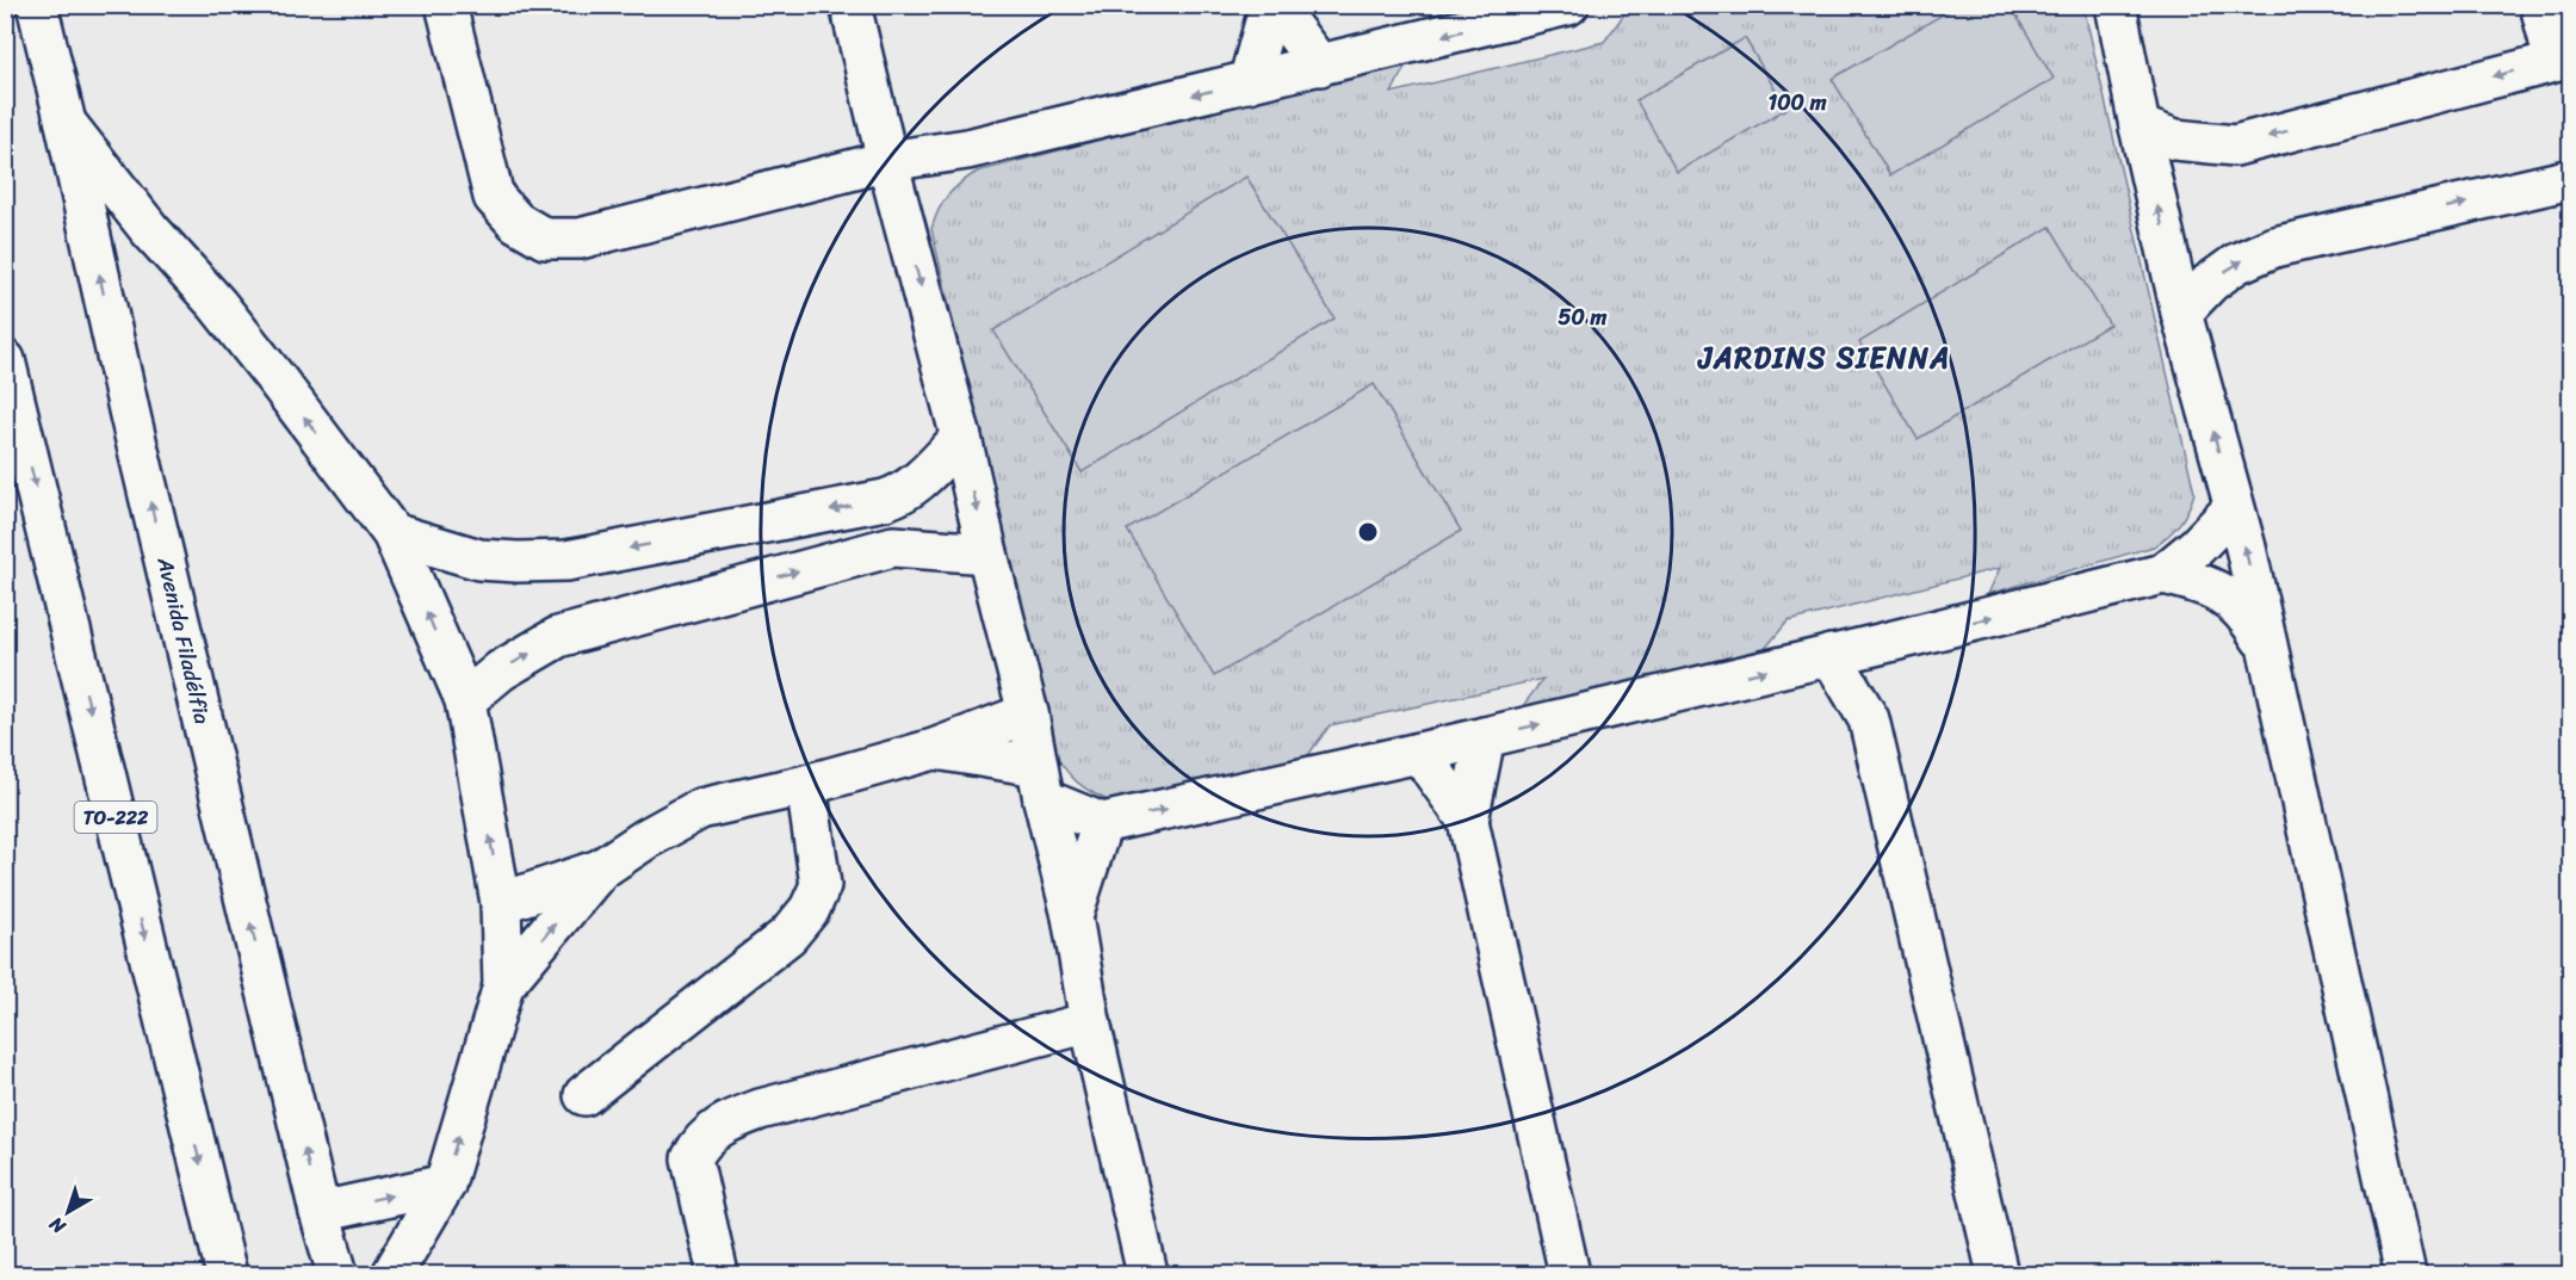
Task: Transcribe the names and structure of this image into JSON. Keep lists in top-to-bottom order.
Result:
{
  "streets": {
    "street": ["Avenida Filadélfia", "TO-222"]
  },
  "districts": ["JARDINS SIENNA"],
  "north": "bottom left",
  "rings": ["100 m", "50 m"]
}
